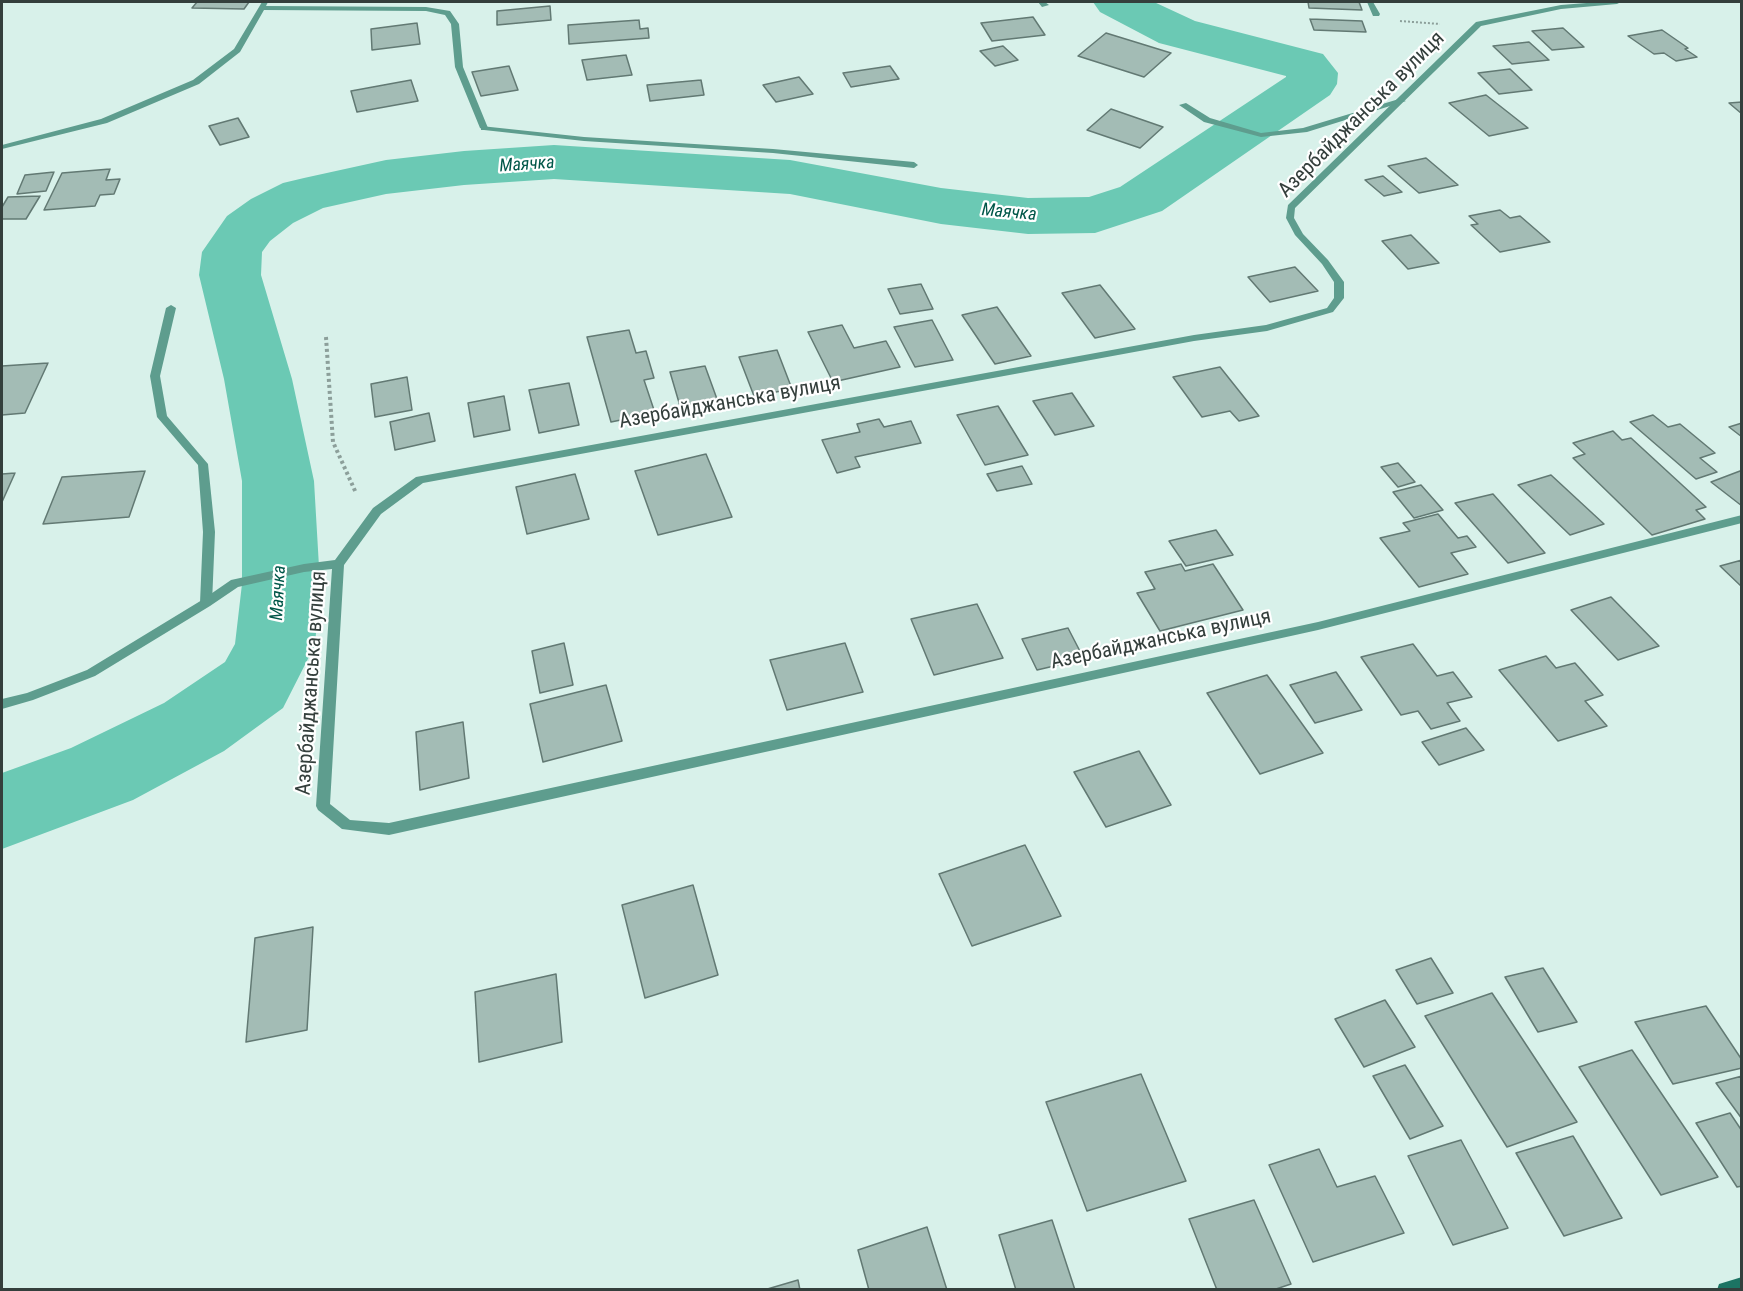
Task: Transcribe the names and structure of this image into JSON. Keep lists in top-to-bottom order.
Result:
{
  "streets": {
    "street": ["Азербайджанська вулиця"]
  },
  "water": ["Маячка"]
}
